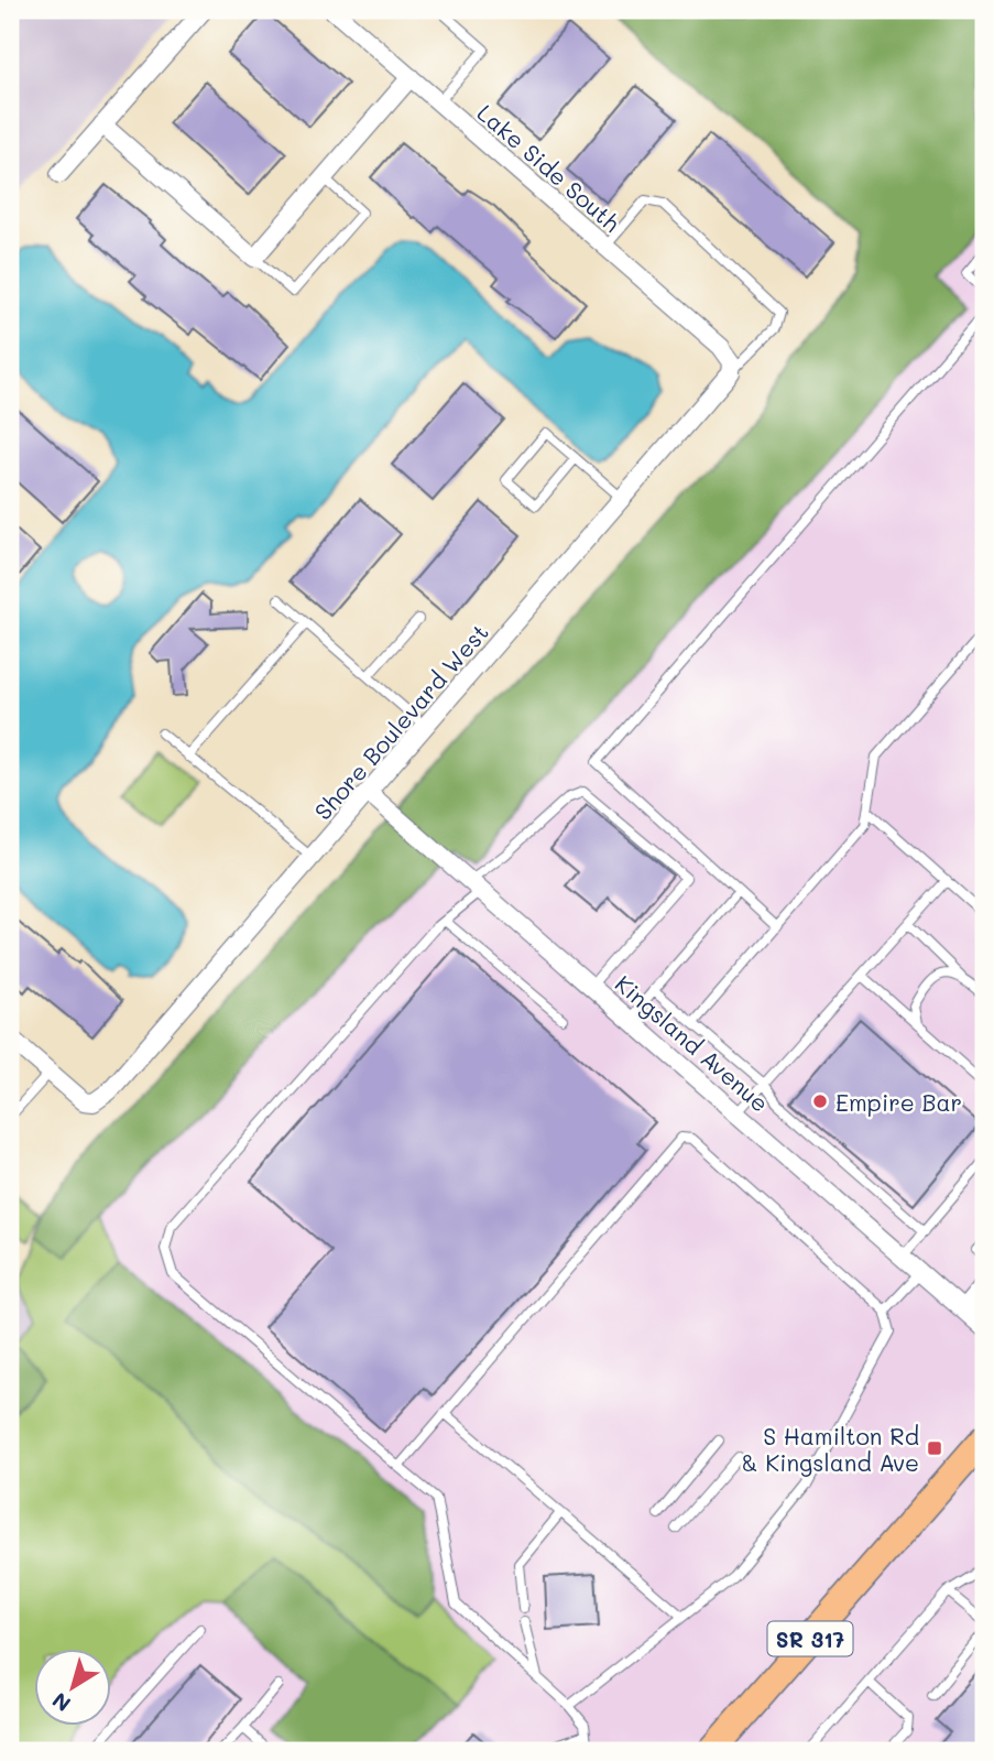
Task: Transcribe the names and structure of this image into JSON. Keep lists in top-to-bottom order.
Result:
{
  "streets": {
    "main road": ["SR 317"],
    "street": ["Lake Side South", "Shore Boulevard West", "Kingsland Avenue"]
  },
  "crossings": [
    ["Lake Side South", "Shore Boulevard West"],
    ["Shore Boulevard West", "Kingsland Avenue"]
  ],
  "places": {
    "other": ["Empire Bar"],
    "transit": ["S Hamilton Rd & Kingsland Ave"]
  },
  "north": "bottom left"
}
